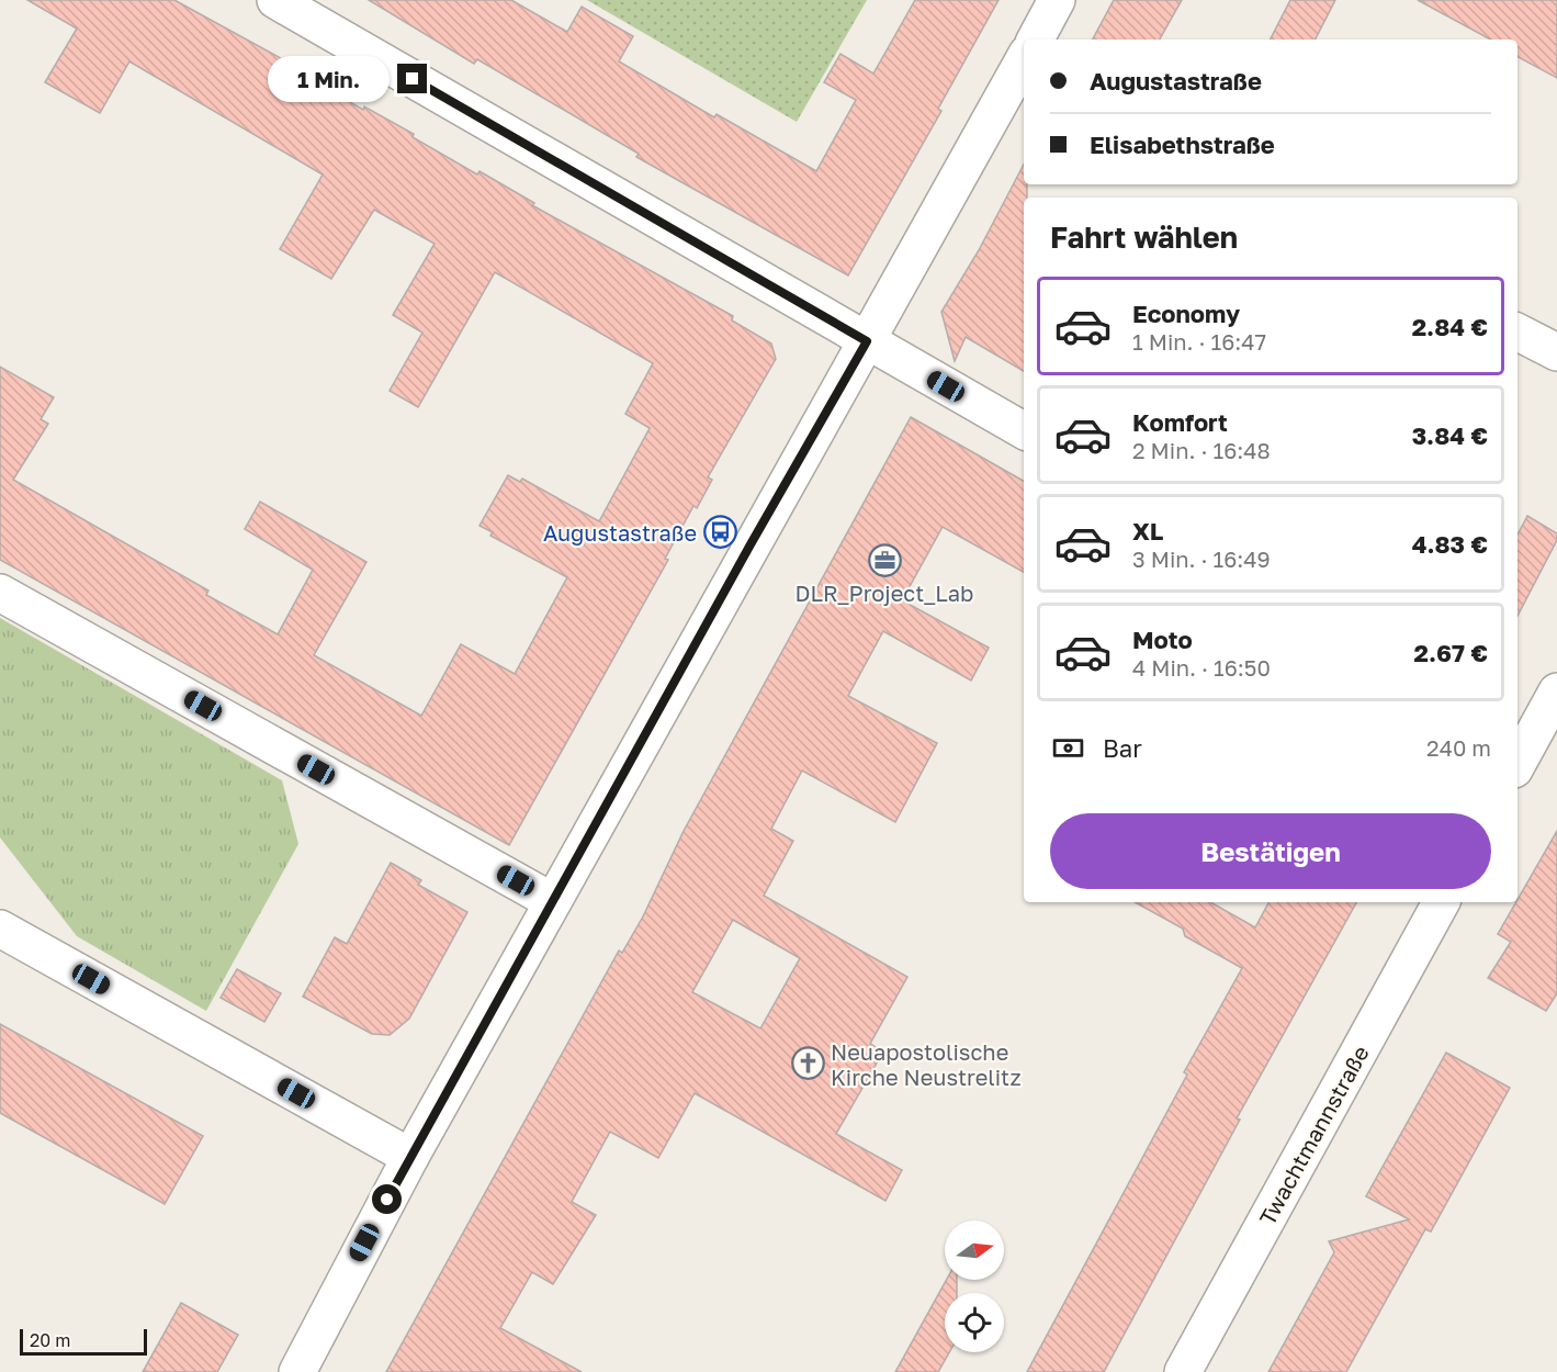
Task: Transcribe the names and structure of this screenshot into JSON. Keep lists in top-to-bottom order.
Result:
{
  "streets": {
    "street": ["Twachtmannstraße"]
  },
  "places": {
    "bus stop": ["Augustastraße"],
    "office": ["DLR_Project_Lab"],
    "church": ["Neuapostolische Kirche Neustrelitz"]
  },
  "scale_bar": "20 m",
  "north": "right",
  "page": {
    "banner": ["Augustastraße", "Elisabethstraße"],
    "bubble": "1 Min.",
    "heading": "Fahrt wählen",
    "list": [
      {
        "name": "Economy",
        "note": "1 Min. · 16:47",
        "value": "2.84 €"
      },
      {
        "name": "Komfort",
        "note": "2 Min. · 16:48",
        "value": "3.84 €"
      },
      {
        "name": "XL",
        "note": "3 Min. · 16:49",
        "value": "4.83 €"
      },
      {
        "name": "Moto",
        "note": "4 Min. · 16:50",
        "value": "2.67 €"
      }
    ],
    "pay": ["Bar", "240 m"],
    "buttons": "Bestätigen",
    "scale": "20 m"
  }
}
